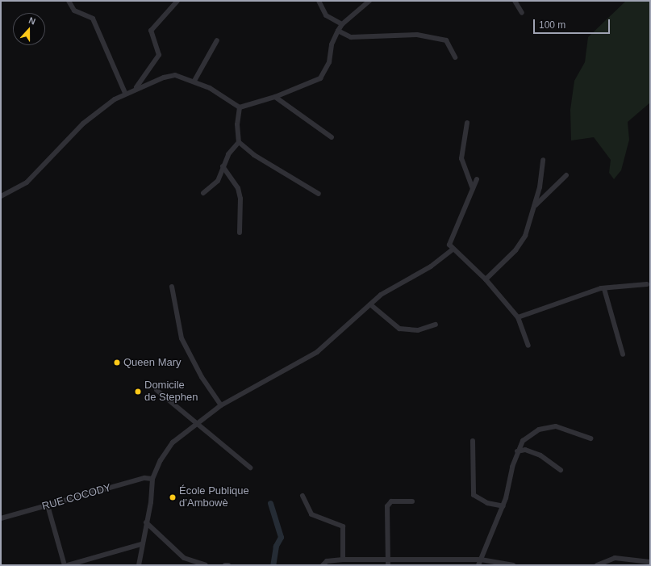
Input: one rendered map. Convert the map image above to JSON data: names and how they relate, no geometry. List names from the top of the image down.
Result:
{
  "streets": {
    "street": ["RUE COCODY"]
  },
  "places": ["Queen Mary", "Domicile de Stephen", "École Publique d’Ambowè"],
  "scale_bar": "100 m",
  "north": "top"
}
